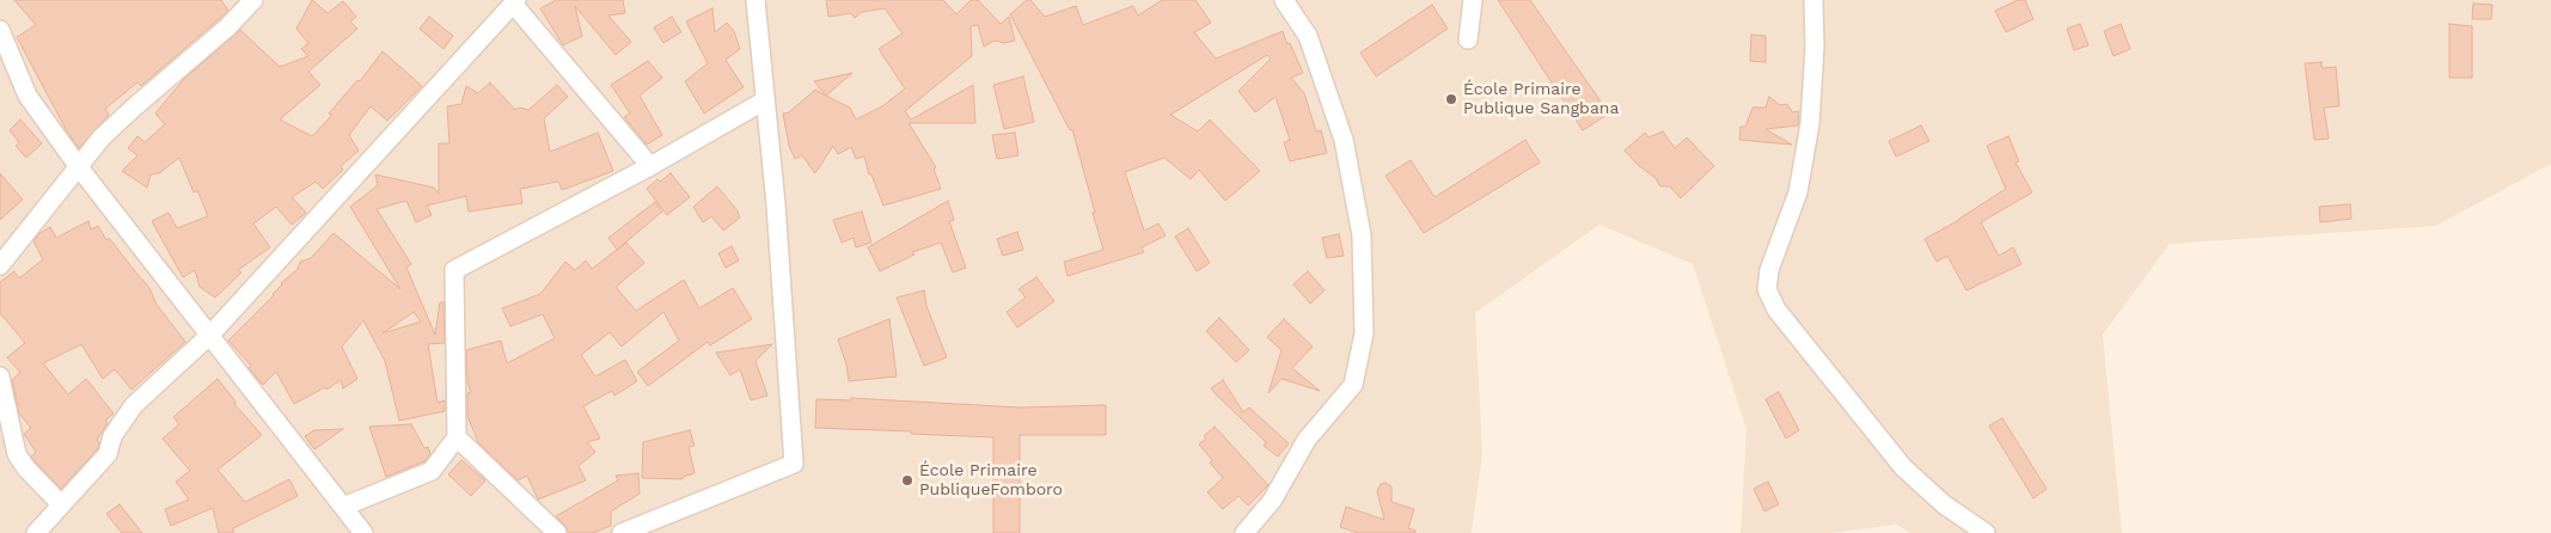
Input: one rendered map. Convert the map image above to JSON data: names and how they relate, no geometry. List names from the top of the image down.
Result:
{
  "places": ["École Primaire Publique Sangbana", "École Primaire PubliqueFomboro"]
}
